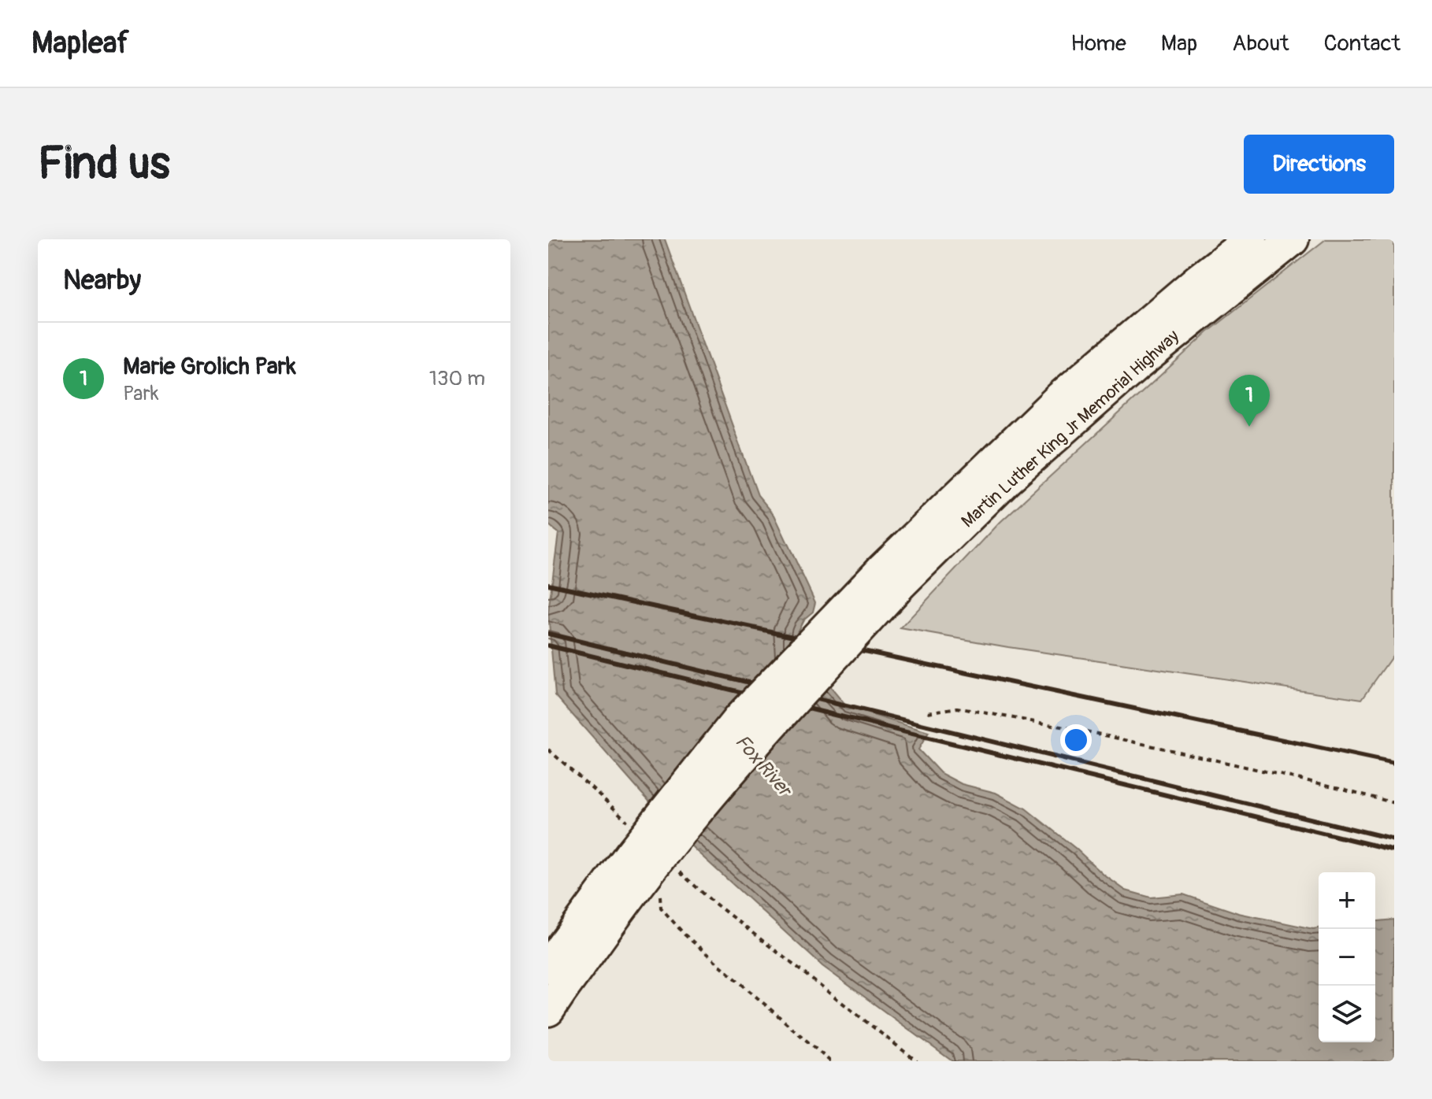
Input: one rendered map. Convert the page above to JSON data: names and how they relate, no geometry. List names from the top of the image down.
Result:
{
  "streets": {
    "highway": ["Martin Luther King Jr Memorial Highway"]
  },
  "water": ["Fox River"],
  "page": {
    "header": "Mapleaf",
    "nav": [
      "Home",
      "Map",
      "About",
      "Contact"
    ],
    "buttons": "Directions",
    "title": "Find us",
    "heading": "Nearby",
    "list": [
      {
        "mark": "1",
        "name": "Marie Grolich Park",
        "note": "Park",
        "value": "130 m"
      }
    ],
    "pins": "1",
    "map_buttons": ["+", "−"]
  }
}
